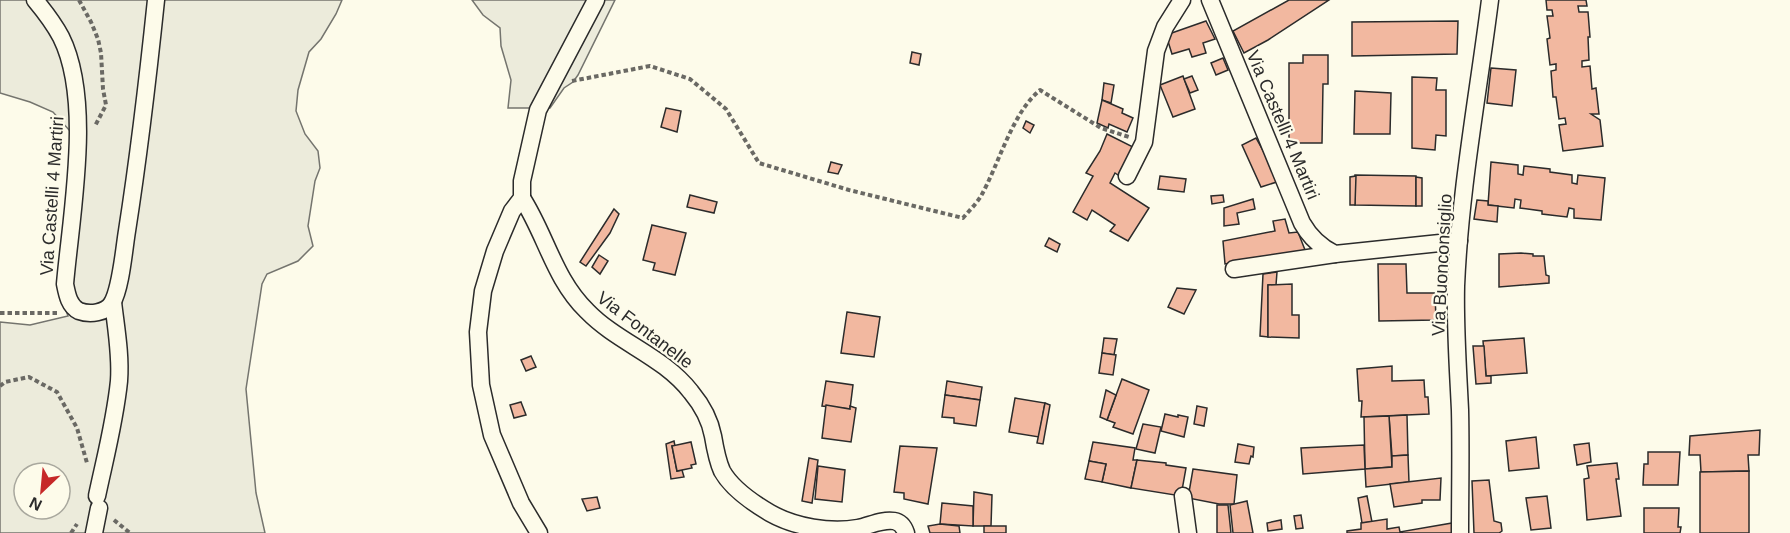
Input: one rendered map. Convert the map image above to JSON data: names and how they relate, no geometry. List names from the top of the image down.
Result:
{
  "streets": {
    "street": ["Via Castelli 4 Martiri", "Via Buonconsiglio", "Via Fontanelle"]
  },
  "north": "bottom left"
}
